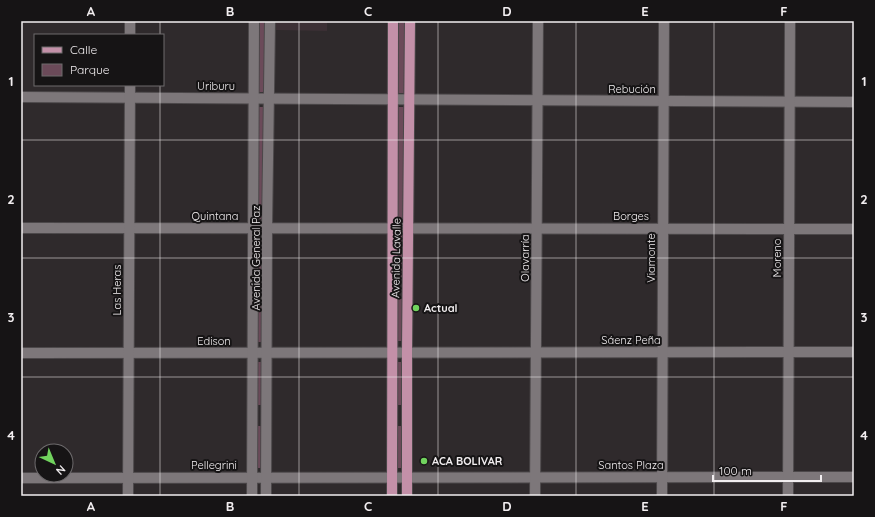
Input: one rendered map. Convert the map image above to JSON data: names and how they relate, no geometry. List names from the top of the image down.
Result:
{
  "streets": {
    "main road": ["Avenida Lavalle"],
    "street": [
      "Uriburu",
      "Rebución",
      "Quintana",
      "Borges",
      "Avenida General Paz",
      "Olavarría",
      "Viamonte",
      "Moreno",
      "Las Heras",
      "Sáenz Peña",
      "Edison",
      "Pellegrini",
      "Santos Plaza"
    ]
  },
  "crossings": [
    ["Uriburu", "Rebución"],
    ["Uriburu", "Avenida General Paz"],
    ["Uriburu", "Avenida Lavalle"],
    ["Uriburu", "Las Heras"],
    ["Rebución", "Avenida Lavalle"],
    ["Rebución", "Olavarría"],
    ["Rebución", "Viamonte"],
    ["Rebución", "Moreno"],
    ["Quintana", "Borges"],
    ["Quintana", "Avenida General Paz"],
    ["Quintana", "Avenida Lavalle"],
    ["Quintana", "Las Heras"],
    ["Borges", "Avenida Lavalle"],
    ["Borges", "Olavarría"],
    ["Borges", "Viamonte"],
    ["Borges", "Moreno"],
    ["Avenida General Paz", "Edison"],
    ["Avenida General Paz", "Pellegrini"],
    ["Avenida Lavalle", "Sáenz Peña"],
    ["Avenida Lavalle", "Edison"],
    ["Avenida Lavalle", "Pellegrini"],
    ["Avenida Lavalle", "Santos Plaza"],
    ["Olavarría", "Sáenz Peña"],
    ["Olavarría", "Santos Plaza"],
    ["Viamonte", "Sáenz Peña"],
    ["Viamonte", "Santos Plaza"],
    ["Moreno", "Sáenz Peña"],
    ["Moreno", "Santos Plaza"],
    ["Las Heras", "Edison"],
    ["Las Heras", "Pellegrini"],
    ["Sáenz Peña", "Edison"],
    ["Pellegrini", "Santos Plaza"]
  ],
  "places": ["Actual", "ACA BOLIVAR"],
  "legend": ["Calle", "Parque"],
  "scale_bar": "100 m",
  "north": "bottom right",
  "grid": {
    "columns": [
      "A",
      "B",
      "C",
      "D",
      "E",
      "F"
    ],
    "rows": [
      "1",
      "2",
      "3",
      "4"
    ]
  }
}
